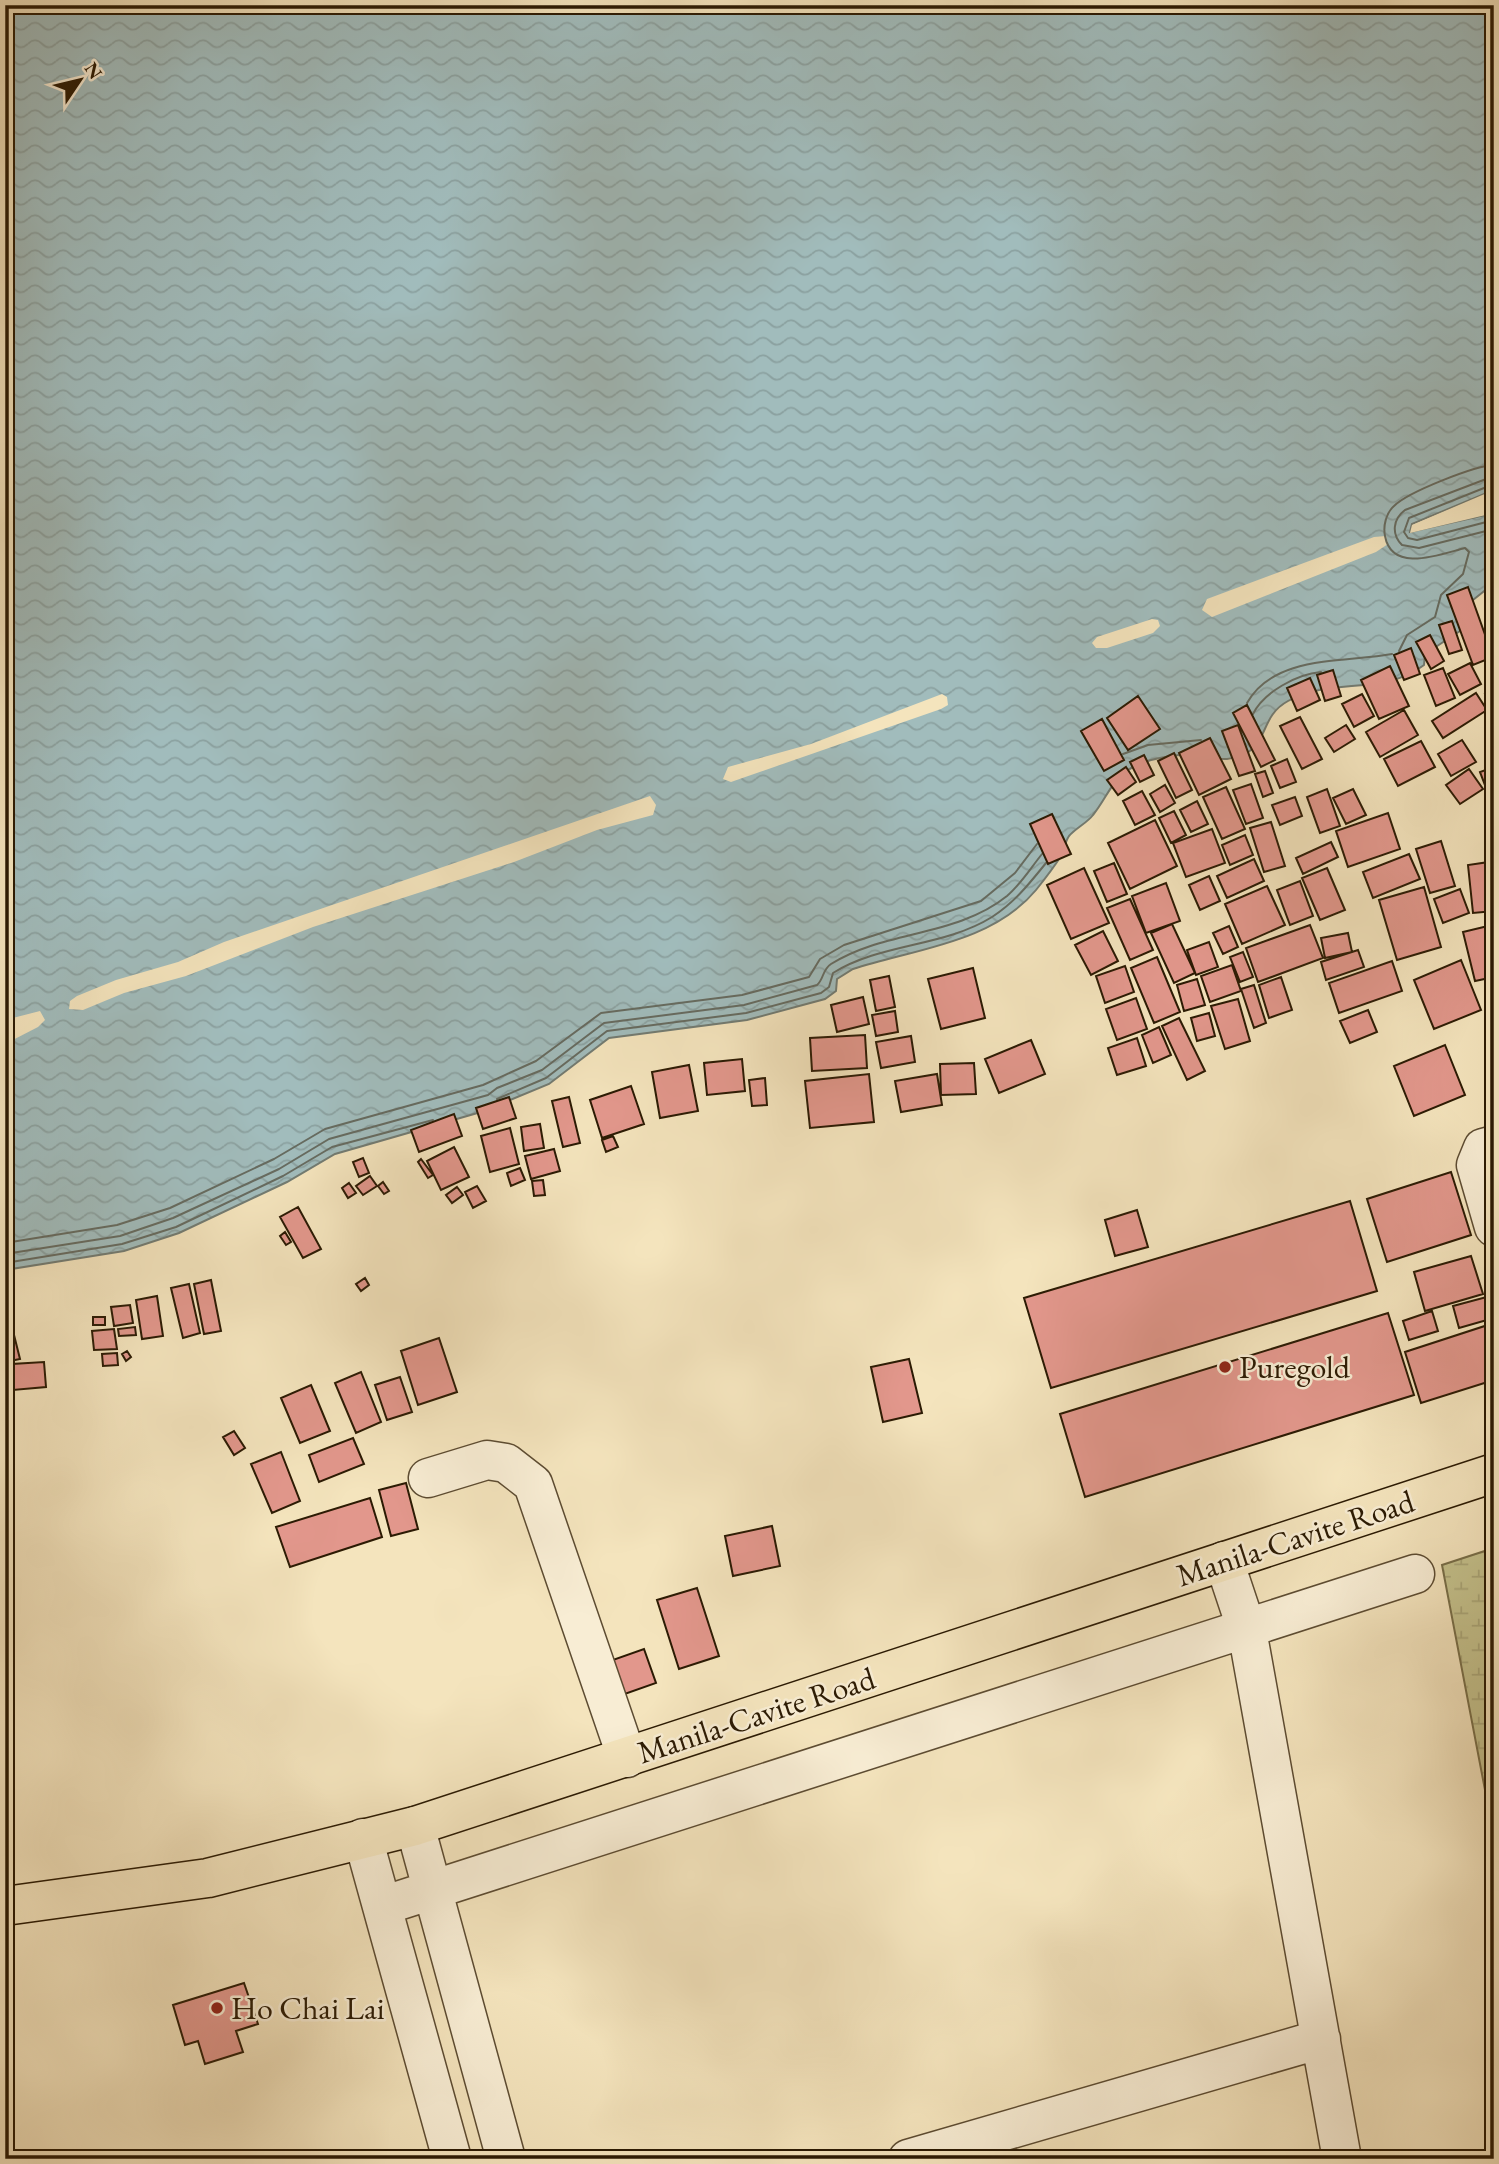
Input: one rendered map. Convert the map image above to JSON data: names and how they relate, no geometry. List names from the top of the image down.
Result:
{
  "streets": {
    "main road": ["Manila-Cavite Road"]
  },
  "places": ["Puregold", "Ho Chai Lai"],
  "north": "top right"
}
